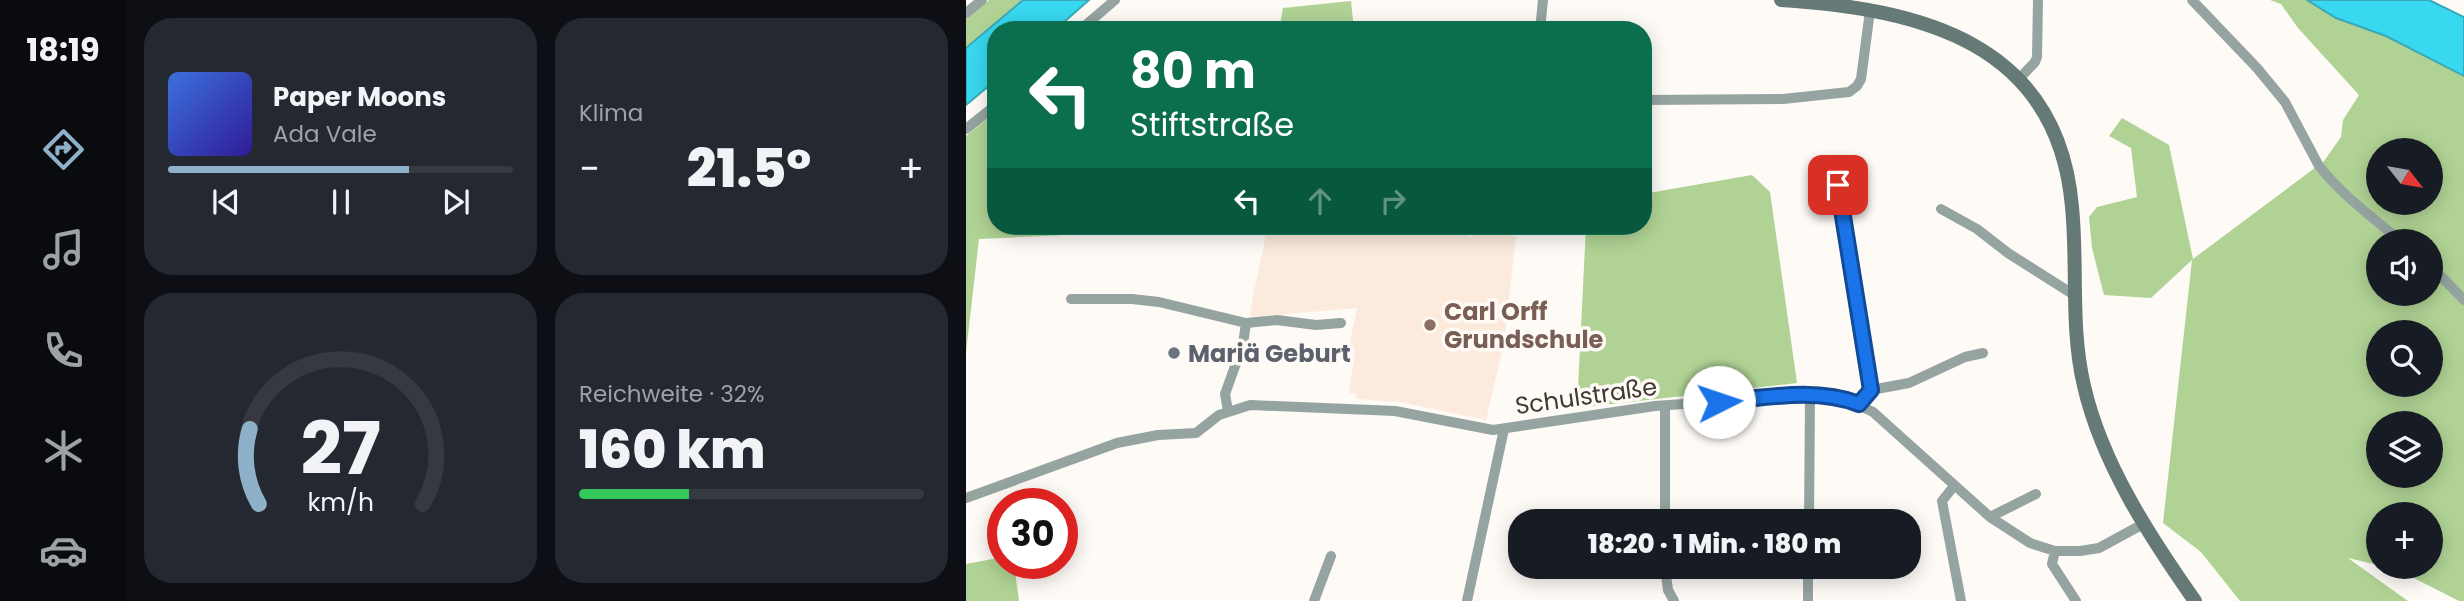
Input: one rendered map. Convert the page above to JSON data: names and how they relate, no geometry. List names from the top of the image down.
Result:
{
  "streets": {
    "street": ["Schulstraße"]
  },
  "places": ["Carl Orff Grundschule", "Mariä Geburt"],
  "north": "bottom right",
  "page": {
    "tabs": "18:19",
    "tile": [
      "Klima",
      ["Reichweite · 32%", "160 km"]
    ],
    "turn": ["80 m", "Stiftstraße"],
    "song": ["Paper Moons", "Ada Vale"],
    "map_buttons": "+",
    "heat": ["−", "21.5°", "+"],
    "limit": "30",
    "trip": "18:20 · 1 Min. · 180 m",
    "gauge": ["27", "km/h"]
  }
}
